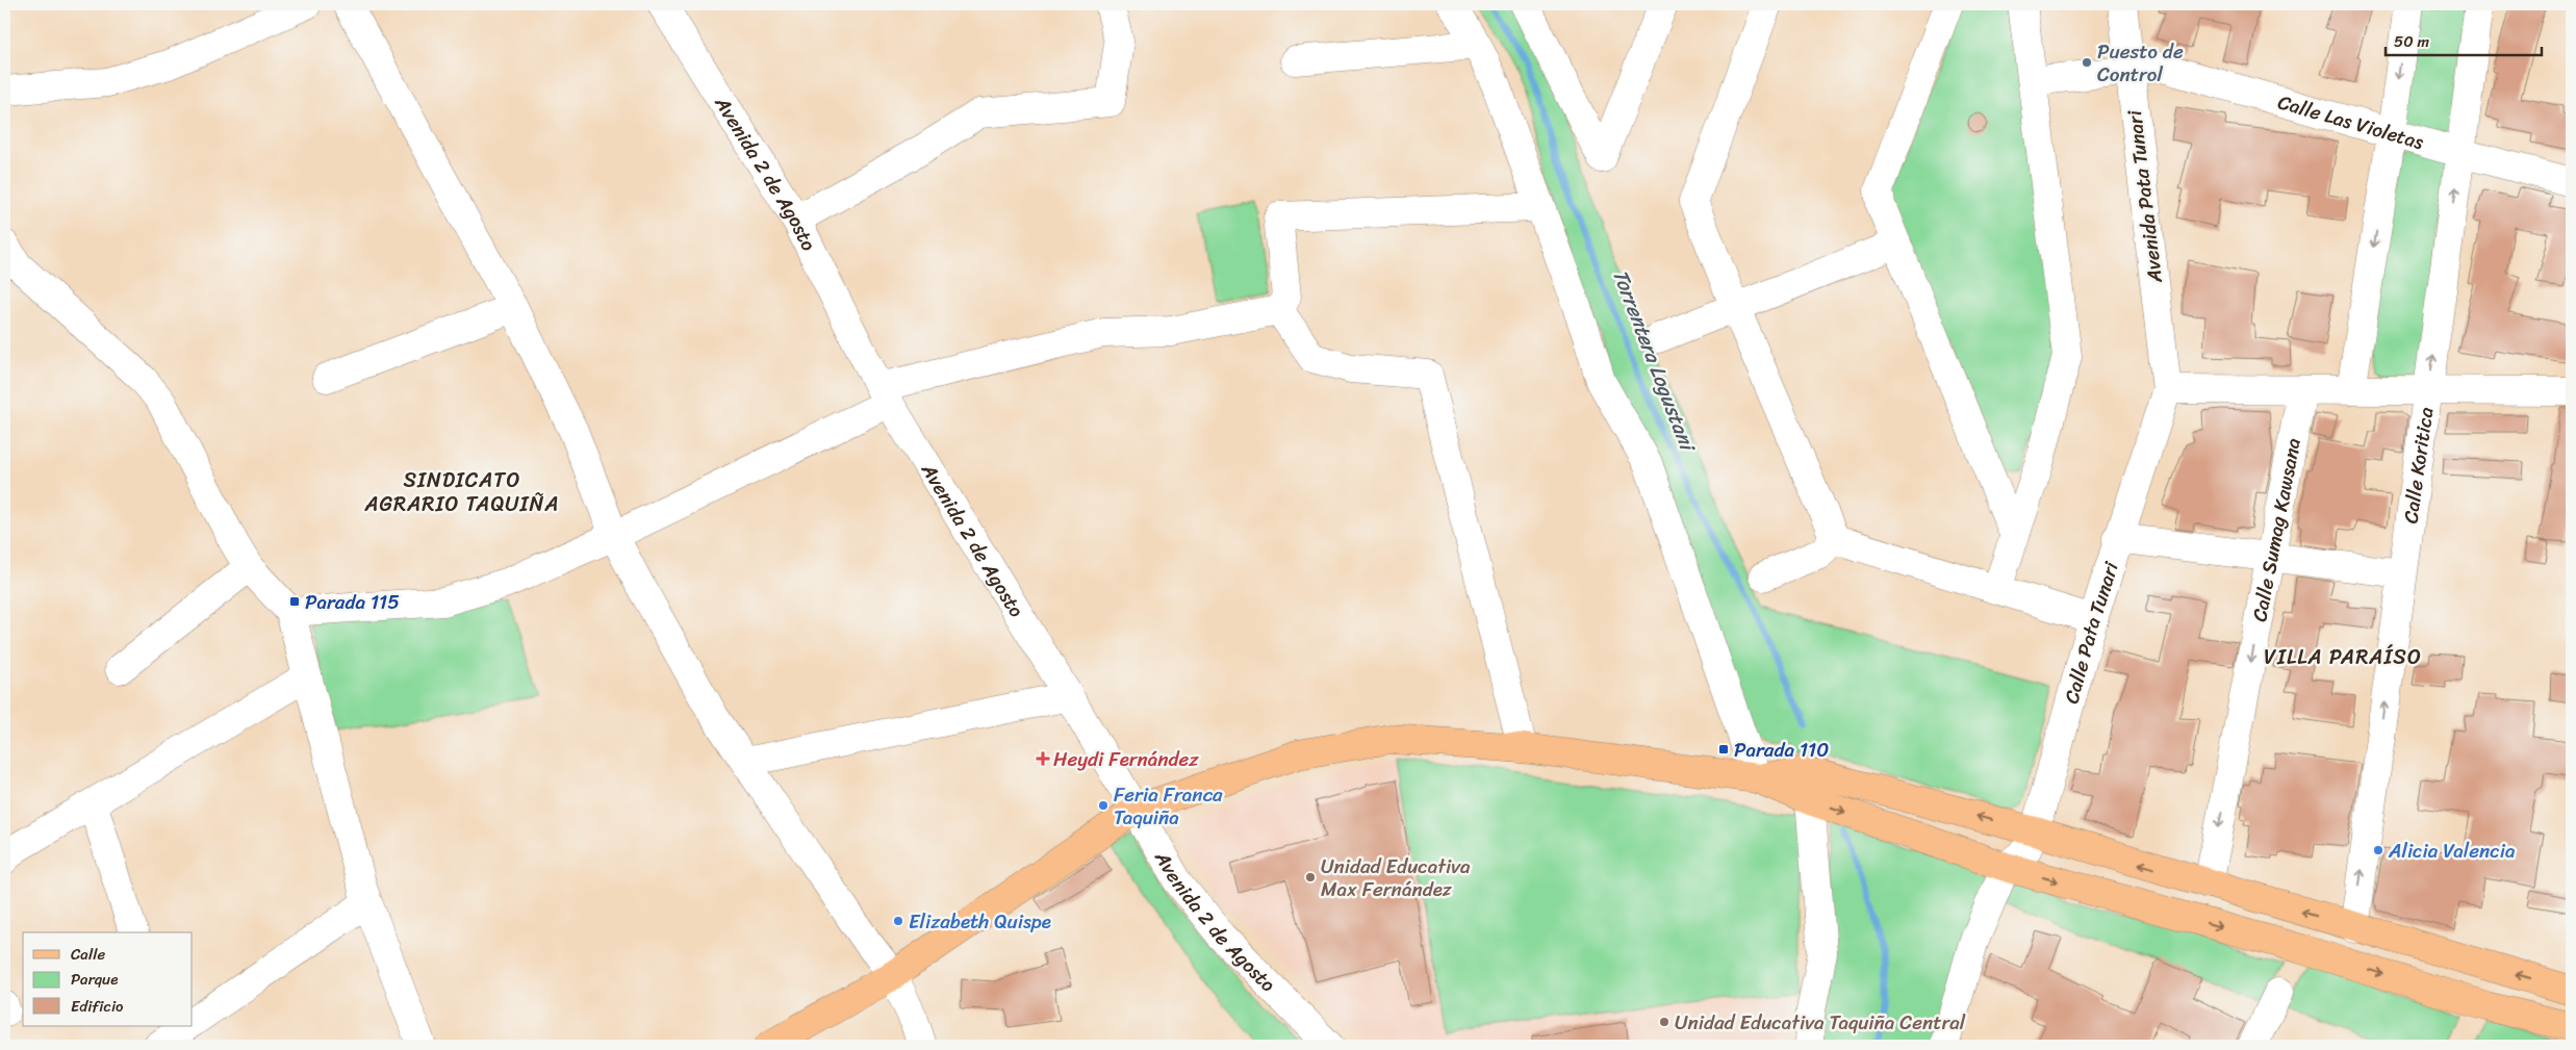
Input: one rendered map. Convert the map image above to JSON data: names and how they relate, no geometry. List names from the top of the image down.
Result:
{
  "streets": {
    "street": [
      "Calle Las Violetas",
      "Avenida 2 de Agosto",
      "Avenida Pata Tunari",
      "Calle Koritica",
      "Calle Sumag Kawsana",
      "Calle Pata Tunari"
    ]
  },
  "crossings": [
    ["Calle Las Violetas", "Avenida Pata Tunari"],
    ["Calle Las Violetas", "Calle Koritica"],
    ["Avenida Pata Tunari", "Calle Pata Tunari"]
  ],
  "one_way": ["Calle Sumag Kawsana"],
  "districts": ["SINDICATO AGRARIO TAQUIÑA", "VILLA PARAÍSO"],
  "water": ["Torrentera Logustani"],
  "places": {
    "other": [
      "Puesto de Control",
      "Feria Franca Taquiña",
      "Alicia Valencia",
      "Unidad Educativa Max Fernández",
      "Elizabeth Quispe",
      "Unidad Educativa Taquiña Central"
    ],
    "transit": ["Parada 115", "Parada 110"],
    "health": ["Heydi Fernández"]
  },
  "legend": ["Calle", "Parque", "Edificio"],
  "scale_bar": "50 m"
}
